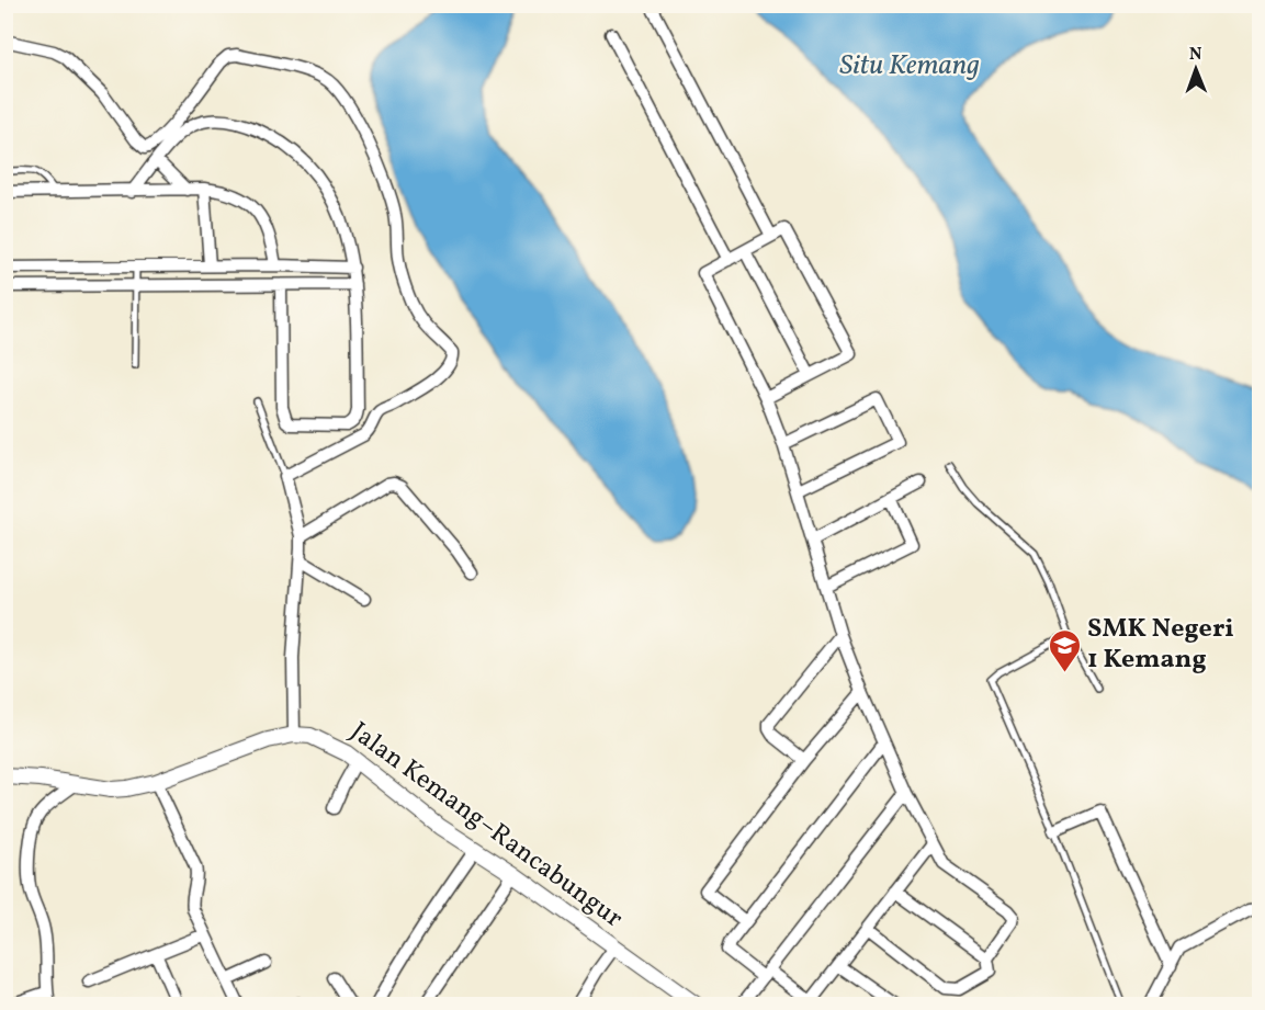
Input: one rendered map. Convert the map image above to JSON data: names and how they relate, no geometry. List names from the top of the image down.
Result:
{
  "streets": {
    "street": ["Jalan Kemang–Rancabungur"]
  },
  "water": ["Situ Kemang"],
  "places": {
    "school or university": ["SMK Negeri 1 Kemang"]
  },
  "north": "top"
}
